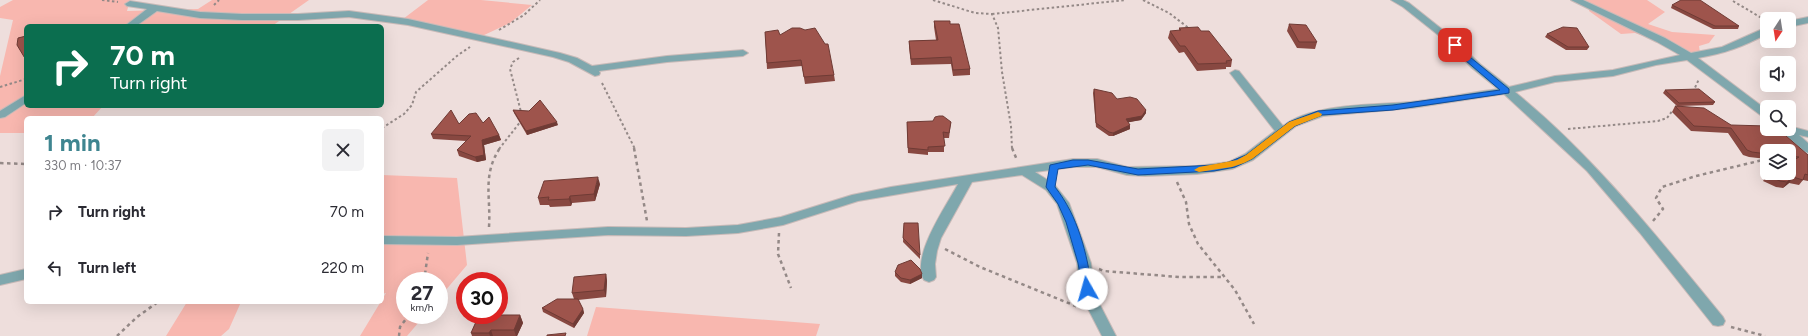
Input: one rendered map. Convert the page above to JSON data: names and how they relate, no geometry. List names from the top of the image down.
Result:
{
  "north": "bottom",
  "page": {
    "turn": ["70 m", "Turn right"],
    "heading": ["1 min", "330 m · 10:37"],
    "list": [
      {
        "name": "Turn right",
        "value": "70 m"
      },
      {
        "name": "Turn left",
        "value": "220 m"
      }
    ],
    "speed": "27 km/h",
    "limit": "30"
  }
}
